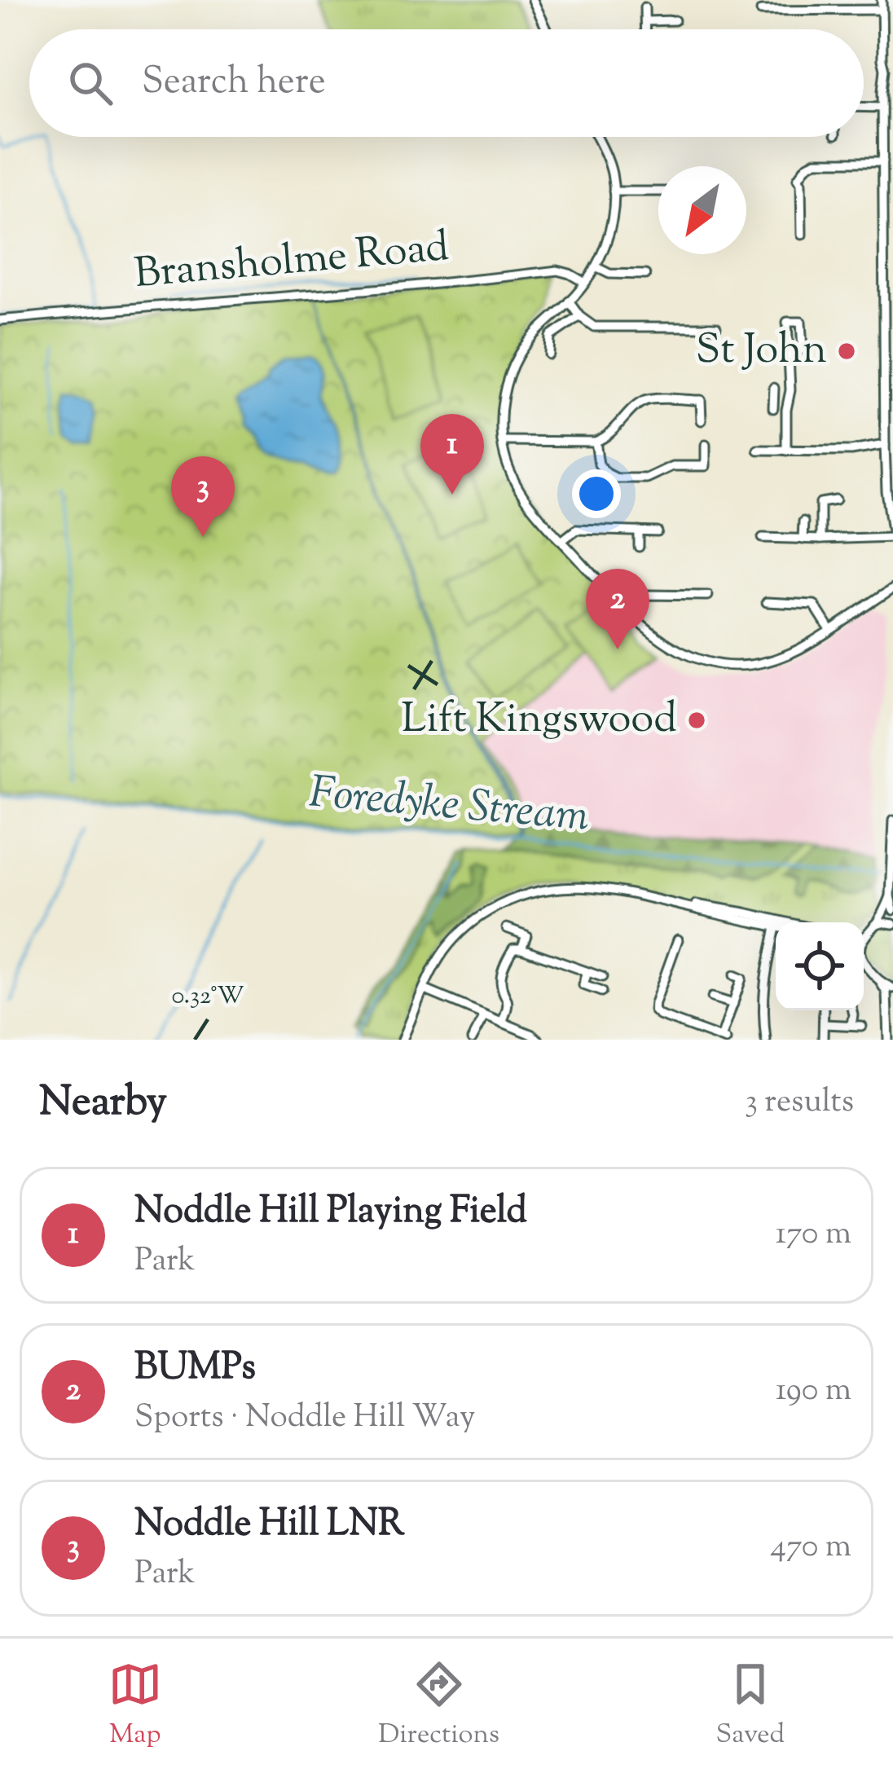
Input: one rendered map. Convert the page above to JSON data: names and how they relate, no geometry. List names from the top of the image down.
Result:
{
  "streets": {
    "street": ["Bransholme Road"]
  },
  "water": ["Foredyke Stream"],
  "places": ["St John", "Lift Kingswood"],
  "north": "bottom left",
  "page": {
    "search": "Search here",
    "pins": ["1", "3", "2"],
    "heading": ["Nearby", "3 results"],
    "list": [
      {
        "mark": "1",
        "name": "Noddle Hill Playing Field",
        "note": "Park",
        "value": "170 m"
      },
      {
        "mark": "2",
        "name": "BUMPs",
        "note": "Sports · Noddle Hill Way",
        "value": "190 m"
      },
      {
        "mark": "3",
        "name": "Noddle Hill LNR",
        "note": "Park",
        "value": "470 m"
      }
    ],
    "nav": ["Map", "Directions", "Saved"]
  },
  "coordinates": ["0.32°W"]
}
